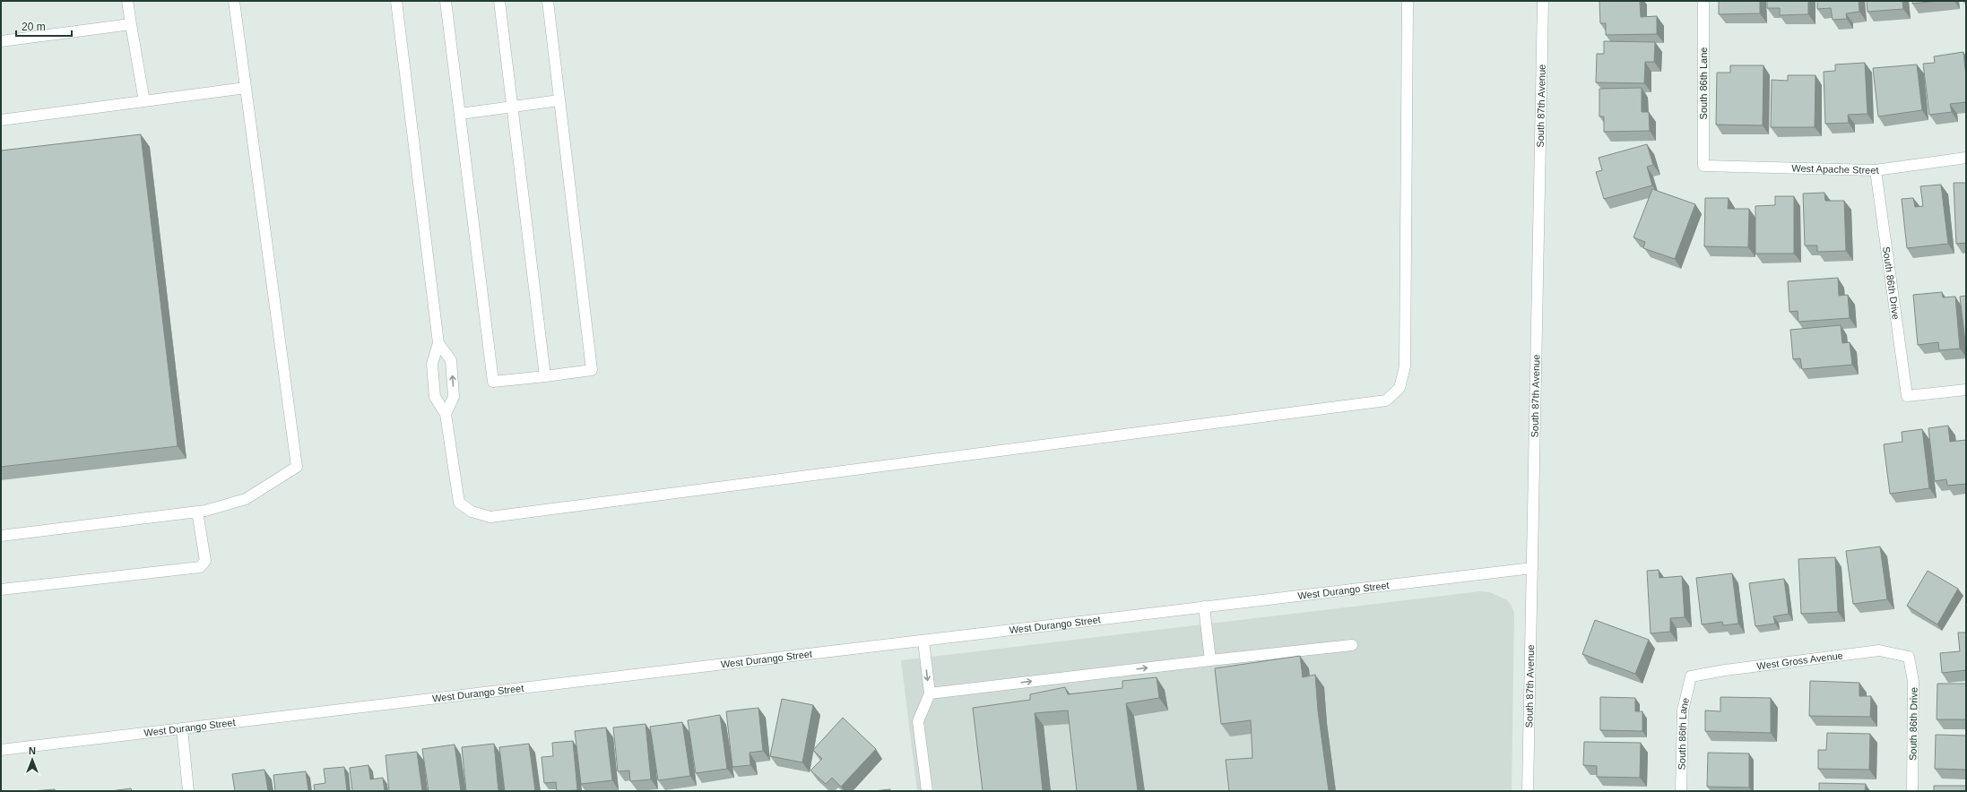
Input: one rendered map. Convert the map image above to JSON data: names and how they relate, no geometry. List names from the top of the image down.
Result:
{
  "streets": {
    "street": [
      "South 86th Lane",
      "South 87th Avenue",
      "West Apache Street",
      "South 86th Drive",
      "West Durango Street",
      "West Gross Avenue"
    ]
  },
  "crossings": [
    ["South 86th Lane", "West Apache Street"],
    ["South 86th Lane", "West Gross Avenue"],
    ["South 87th Avenue", "West Durango Street"],
    ["West Apache Street", "South 86th Drive"],
    ["South 86th Drive", "West Gross Avenue"]
  ],
  "scale_bar": "20 m",
  "north": "top"
}
